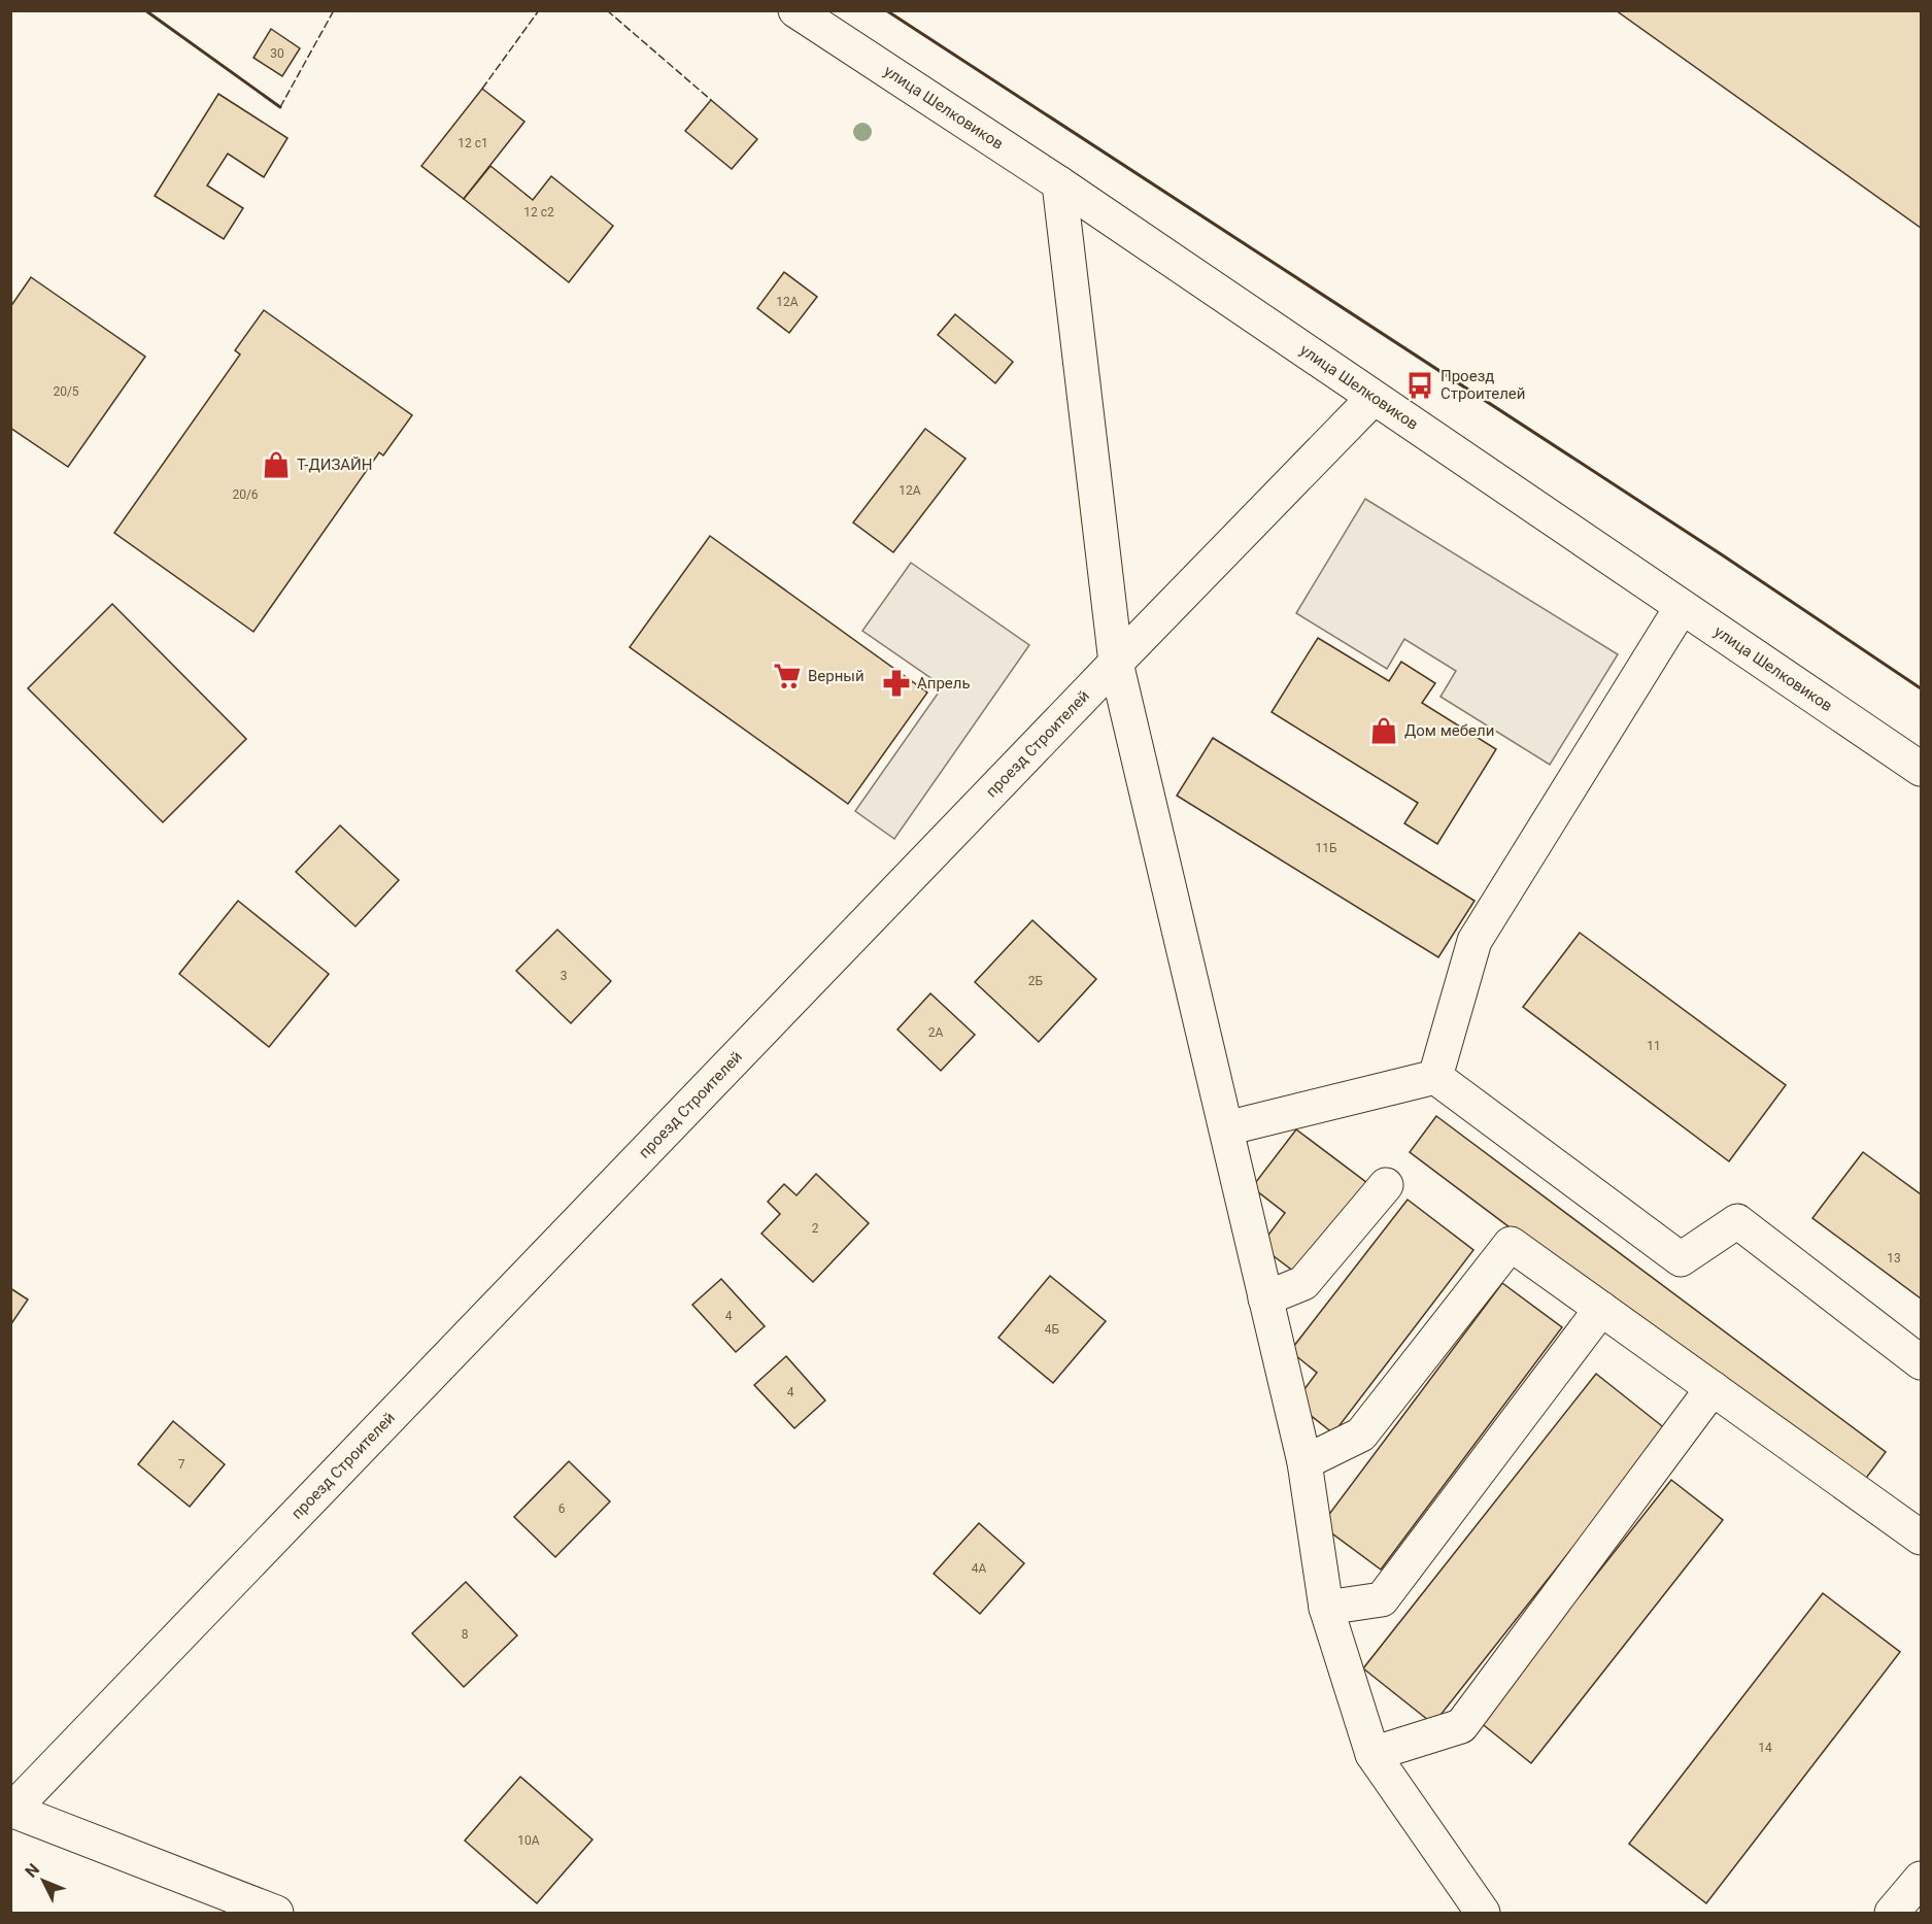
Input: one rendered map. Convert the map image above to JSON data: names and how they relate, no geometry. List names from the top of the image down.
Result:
{
  "streets": {
    "street": ["улица Шелковиков", "проезд Строителей"]
  },
  "crossings": [
    ["улица Шелковиков", "проезд Строителей"]
  ],
  "places": {
    "bus stop": ["Проезд Строителей"],
    "shop": ["Т-ДИЗАЙН", "Дом мебели"],
    "supermarket": ["Верный"],
    "pharmacy": ["Апрель"]
  },
  "house_numbers": [
    "30",
    "12 с1",
    "12 с2",
    "12А",
    "20/5",
    "12А",
    "20/6",
    "11Б",
    "3",
    "2Б",
    "2А",
    "11",
    "2",
    "13",
    "4",
    "4Б",
    "4",
    "7",
    "6",
    "4А",
    "8",
    "14",
    "10А"
  ],
  "north": "top left"
}
